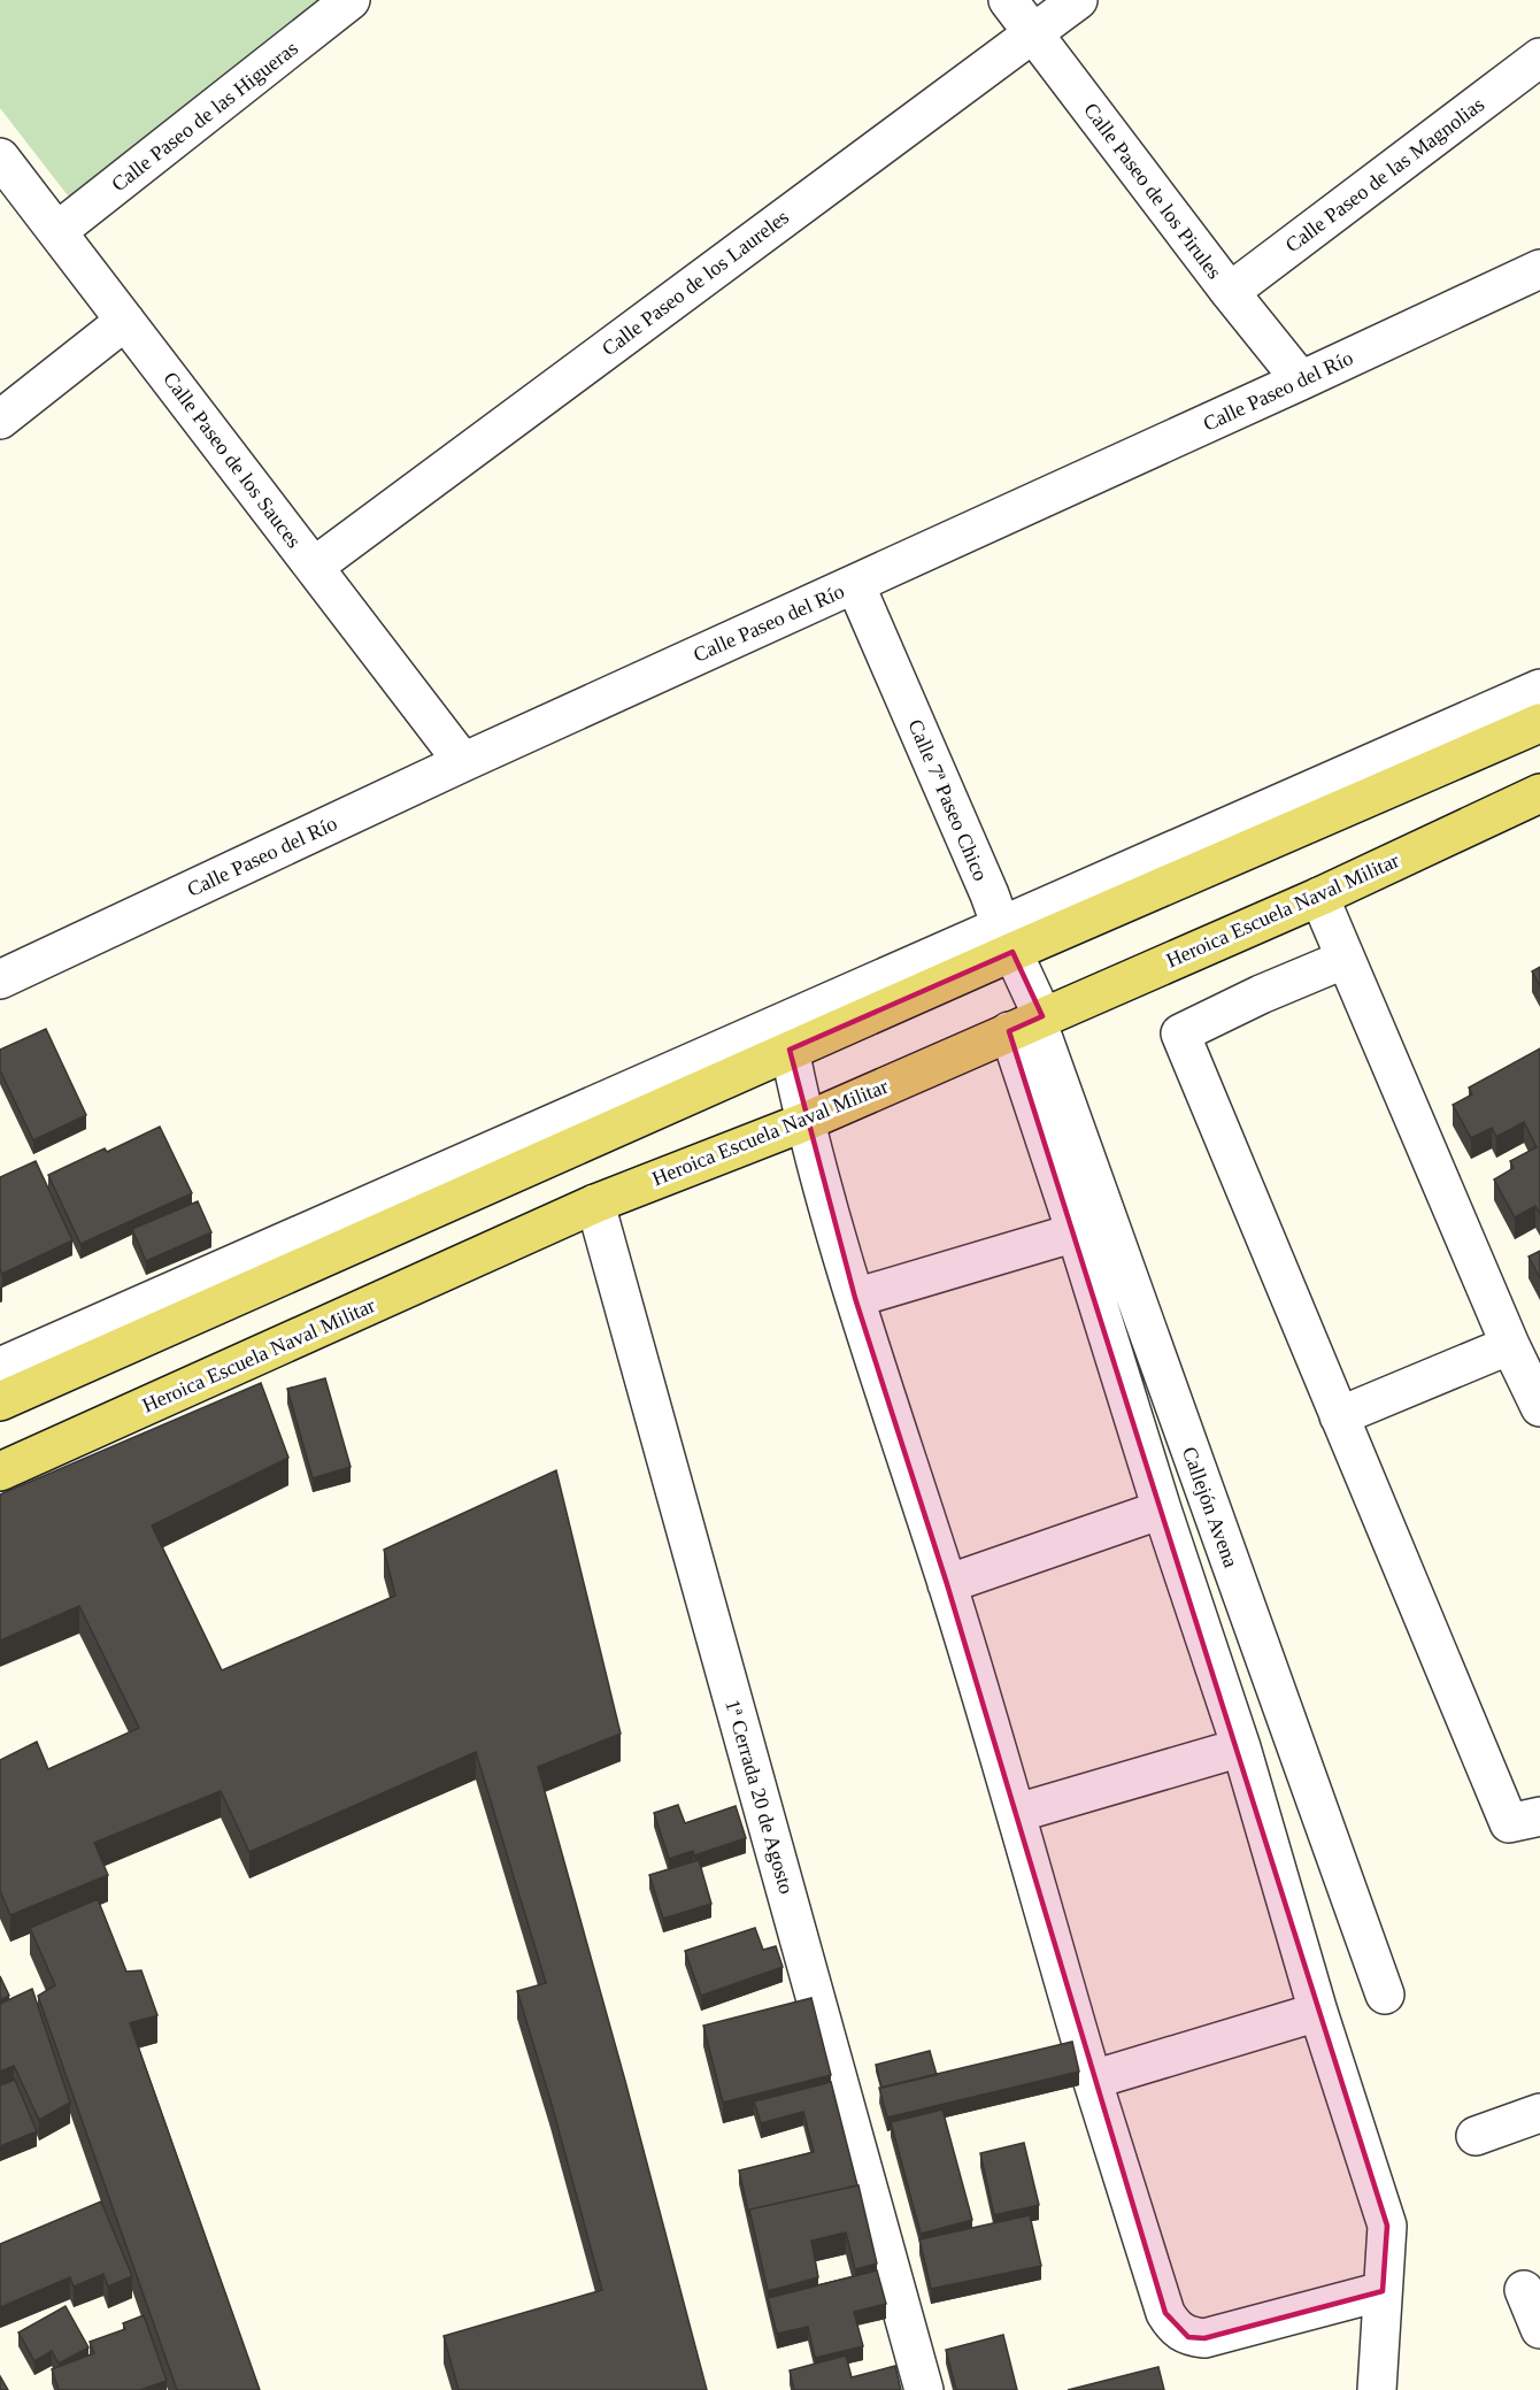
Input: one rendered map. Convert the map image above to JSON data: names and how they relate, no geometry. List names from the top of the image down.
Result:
{
  "streets": {
    "main road": ["Heroica Escuela Naval Militar"],
    "street": [
      "Calle Paseo de las Higueras",
      "Calle Paseo de las Magnolias",
      "Calle Paseo de los Pirules",
      "Calle Paseo de los Laureles",
      "Calle Paseo del Río",
      "Calle Paseo de los Sauces",
      "Calle 7ª Paseo Chico",
      "Callejón Avena",
      "1ª Cerrada 20 de Agosto"
    ]
  },
  "crossings": [
    ["Calle Paseo de las Higueras", "Calle Paseo de los Sauces"],
    ["Calle Paseo de las Magnolias", "Calle Paseo de los Pirules"],
    ["Calle Paseo de los Pirules", "Calle Paseo de los Laureles"],
    ["Calle Paseo de los Pirules", "Calle Paseo del Río"],
    ["Calle Paseo de los Laureles", "Calle Paseo de los Sauces"],
    ["Calle Paseo del Río", "Calle Paseo de los Sauces"],
    ["Calle Paseo del Río", "Calle 7ª Paseo Chico"],
    ["Calle 7ª Paseo Chico", "Heroica Escuela Naval Militar"],
    ["Calle 7ª Paseo Chico", "Callejón Avena"],
    ["Heroica Escuela Naval Militar", "Callejón Avena"],
    ["Heroica Escuela Naval Militar", "1ª Cerrada 20 de Agosto"]
  ]
}
